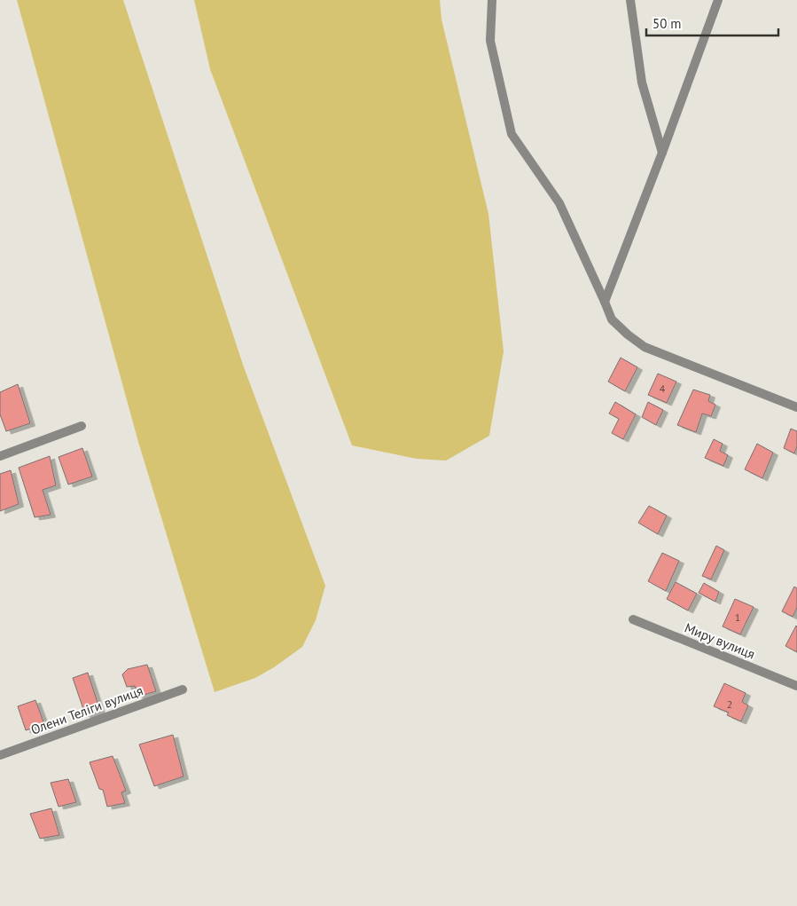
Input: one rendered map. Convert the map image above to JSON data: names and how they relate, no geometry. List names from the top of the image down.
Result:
{
  "streets": {
    "street": ["Миру вулиця", "Олени Теліги вулиця"]
  },
  "house_numbers": ["4", "1", "2"],
  "scale_bar": "50 m"
}
